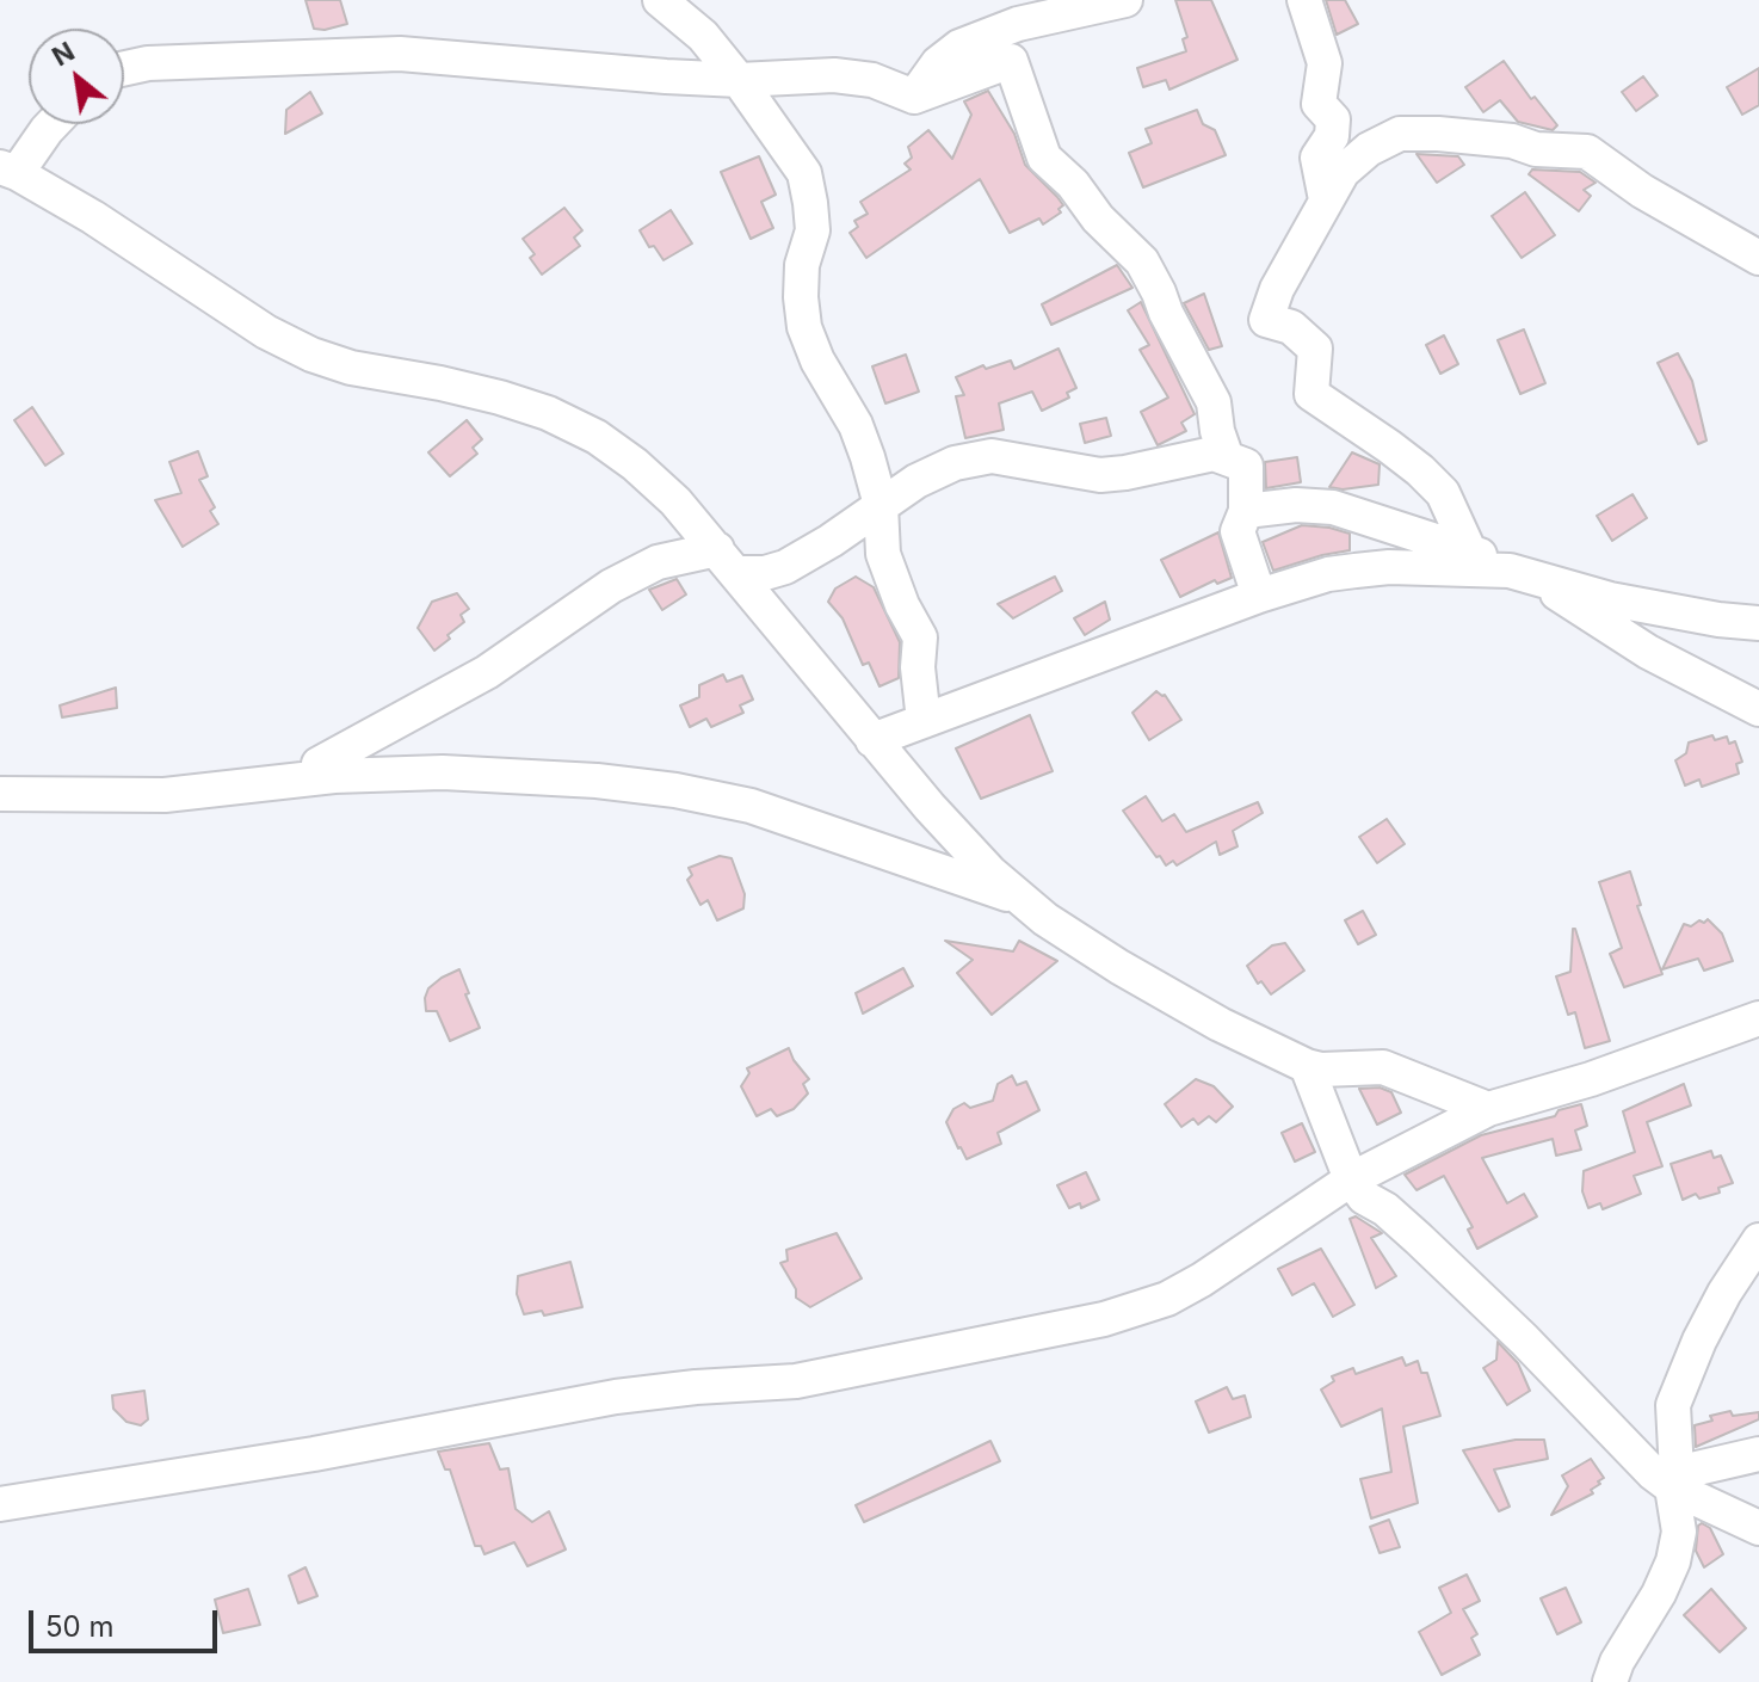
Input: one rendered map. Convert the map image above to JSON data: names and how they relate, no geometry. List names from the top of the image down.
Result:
{
  "scale_bar": "50 m",
  "north": "top left"
}
